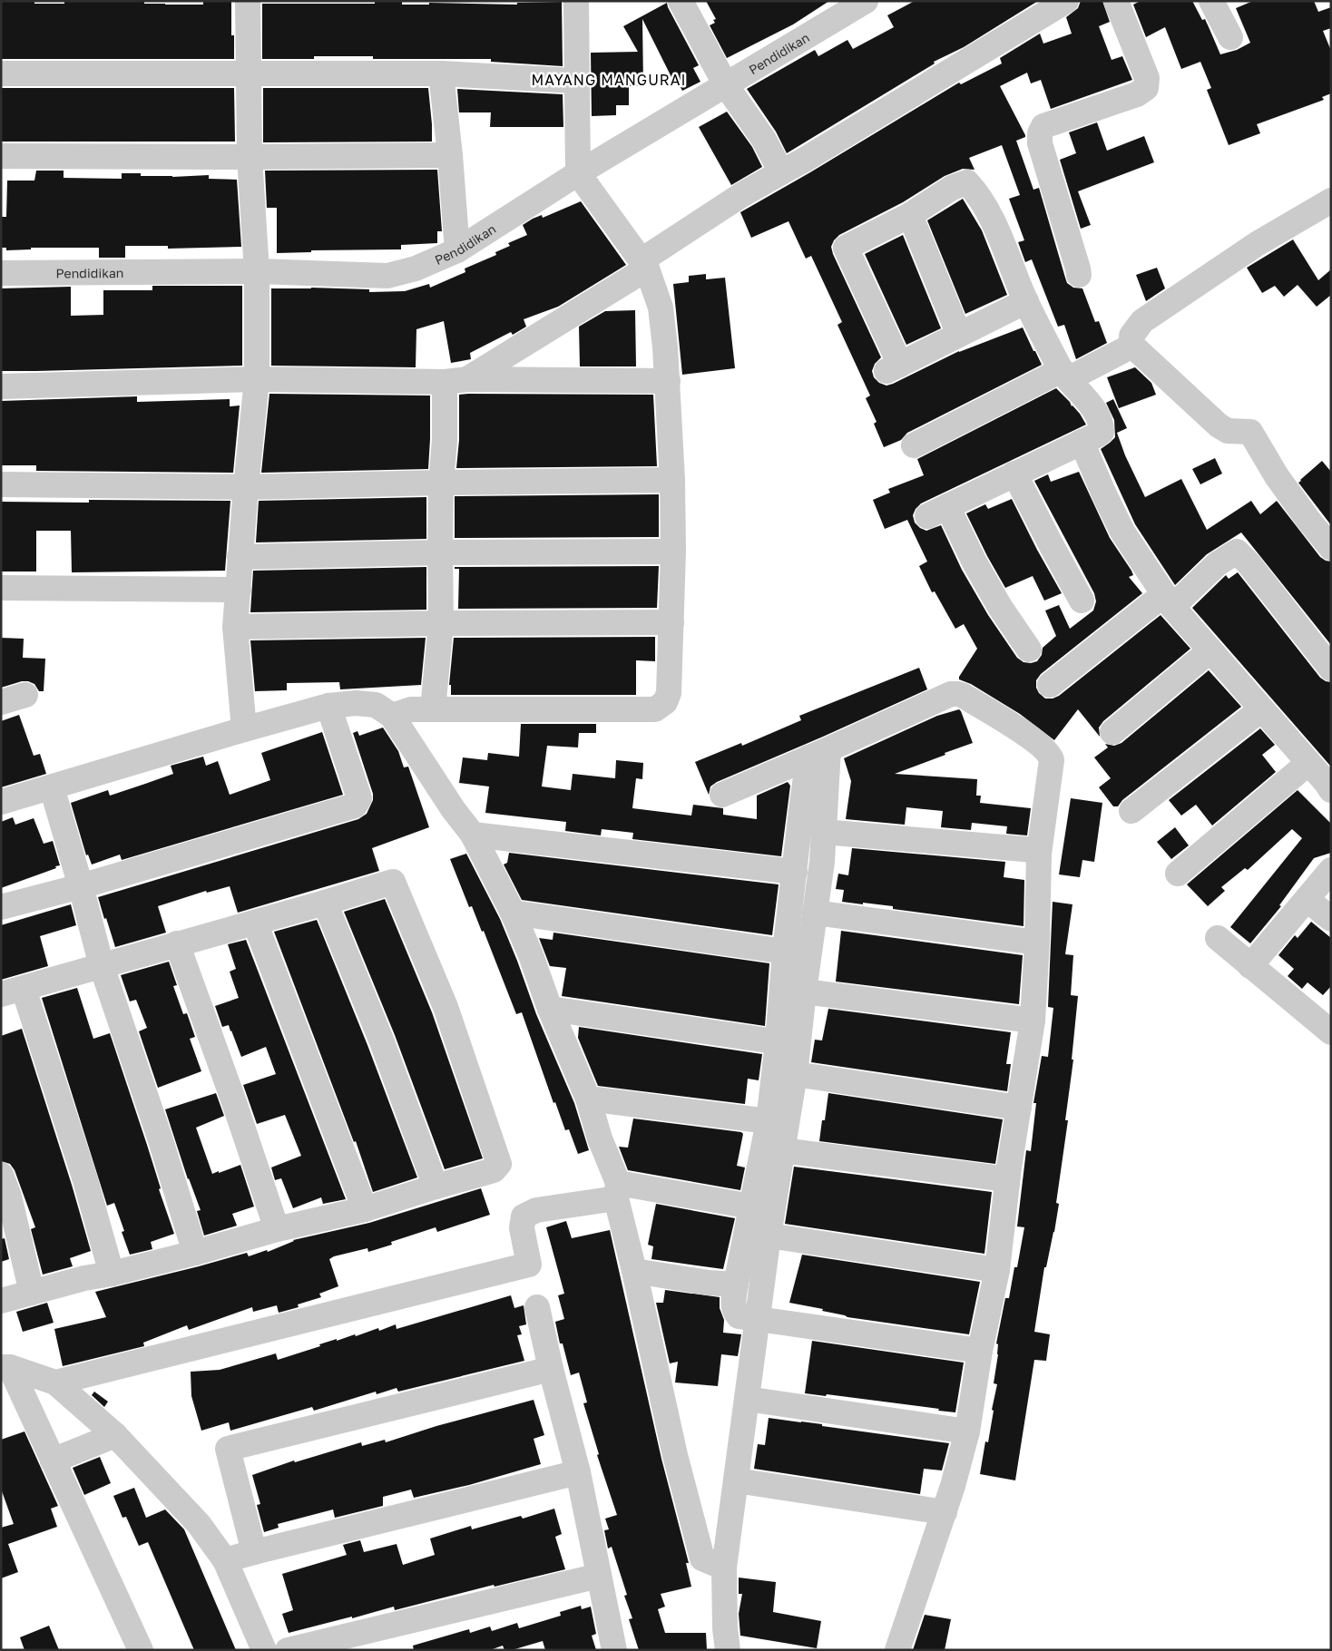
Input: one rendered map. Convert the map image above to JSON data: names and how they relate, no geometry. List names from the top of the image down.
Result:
{
  "streets": {
    "street": ["Pendidikan"]
  },
  "districts": ["MAYANG MANGURAI"]
}
